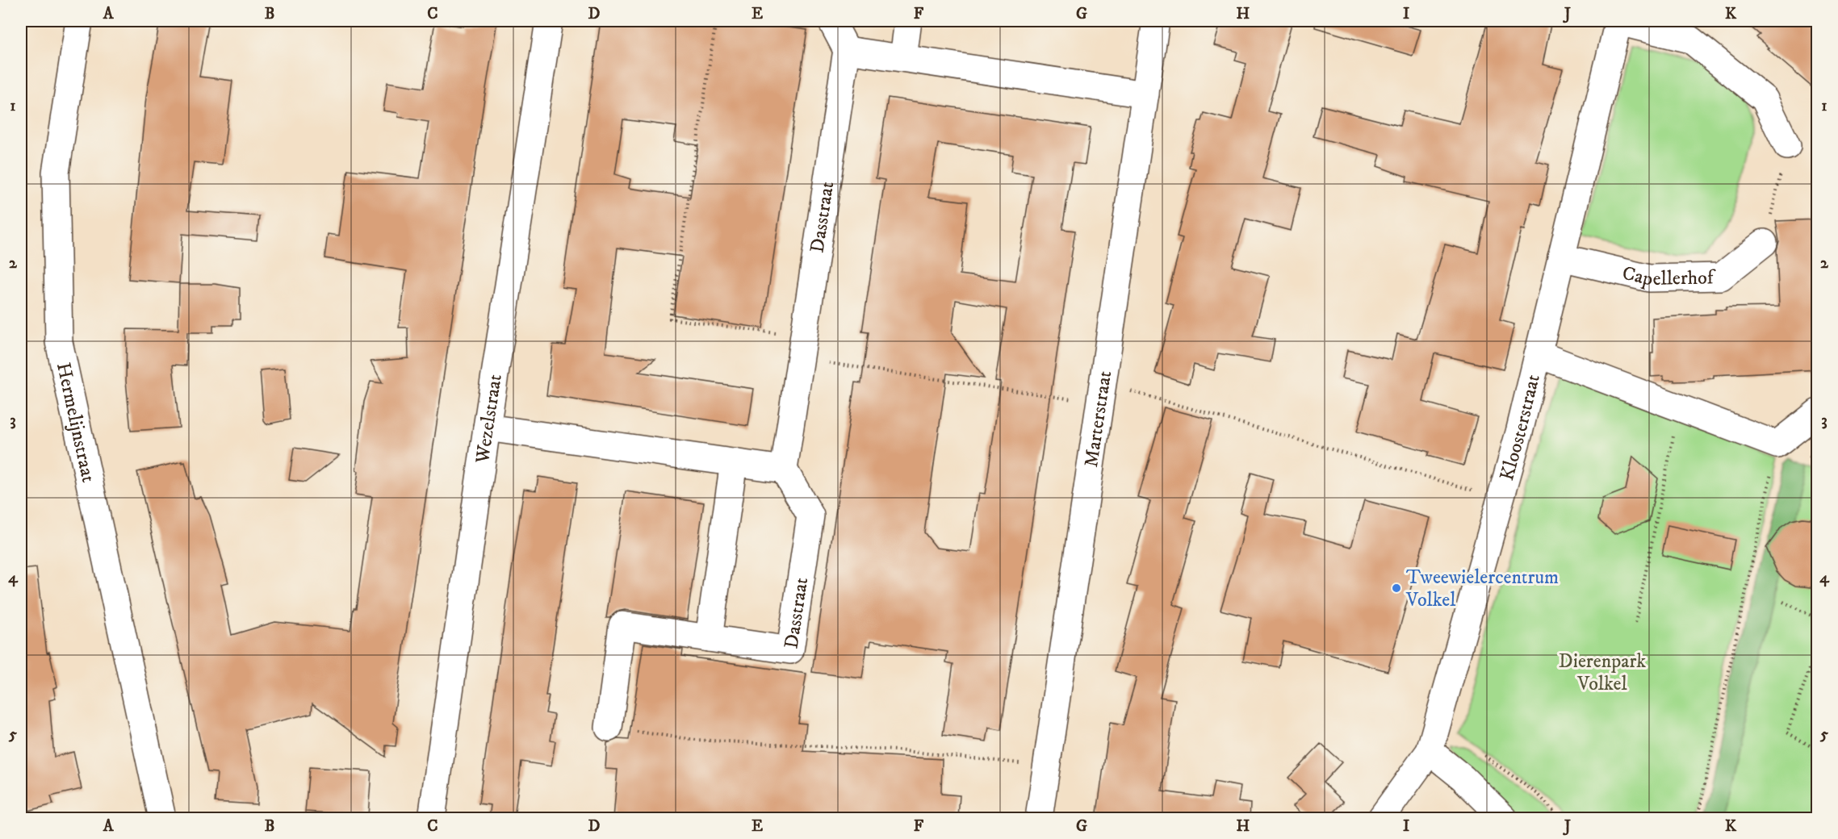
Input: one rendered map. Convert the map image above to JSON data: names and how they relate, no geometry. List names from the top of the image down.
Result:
{
  "streets": {
    "street": [
      "Dasstraat",
      "Capellerhof",
      "Wezelstraat",
      "Marterstraat",
      "Hermelijnstraat",
      "Kloosterstraat"
    ]
  },
  "crossings": [
    ["Capellerhof", "Kloosterstraat"]
  ],
  "parks": ["Dierenpark Volkel"],
  "places": ["Tweewielercentrum Volkel"],
  "grid": {
    "columns": [
      "A",
      "B",
      "C",
      "D",
      "E",
      "F",
      "G",
      "H",
      "I",
      "J",
      "K"
    ],
    "rows": [
      "1",
      "2",
      "3",
      "4",
      "5"
    ]
  }
}
